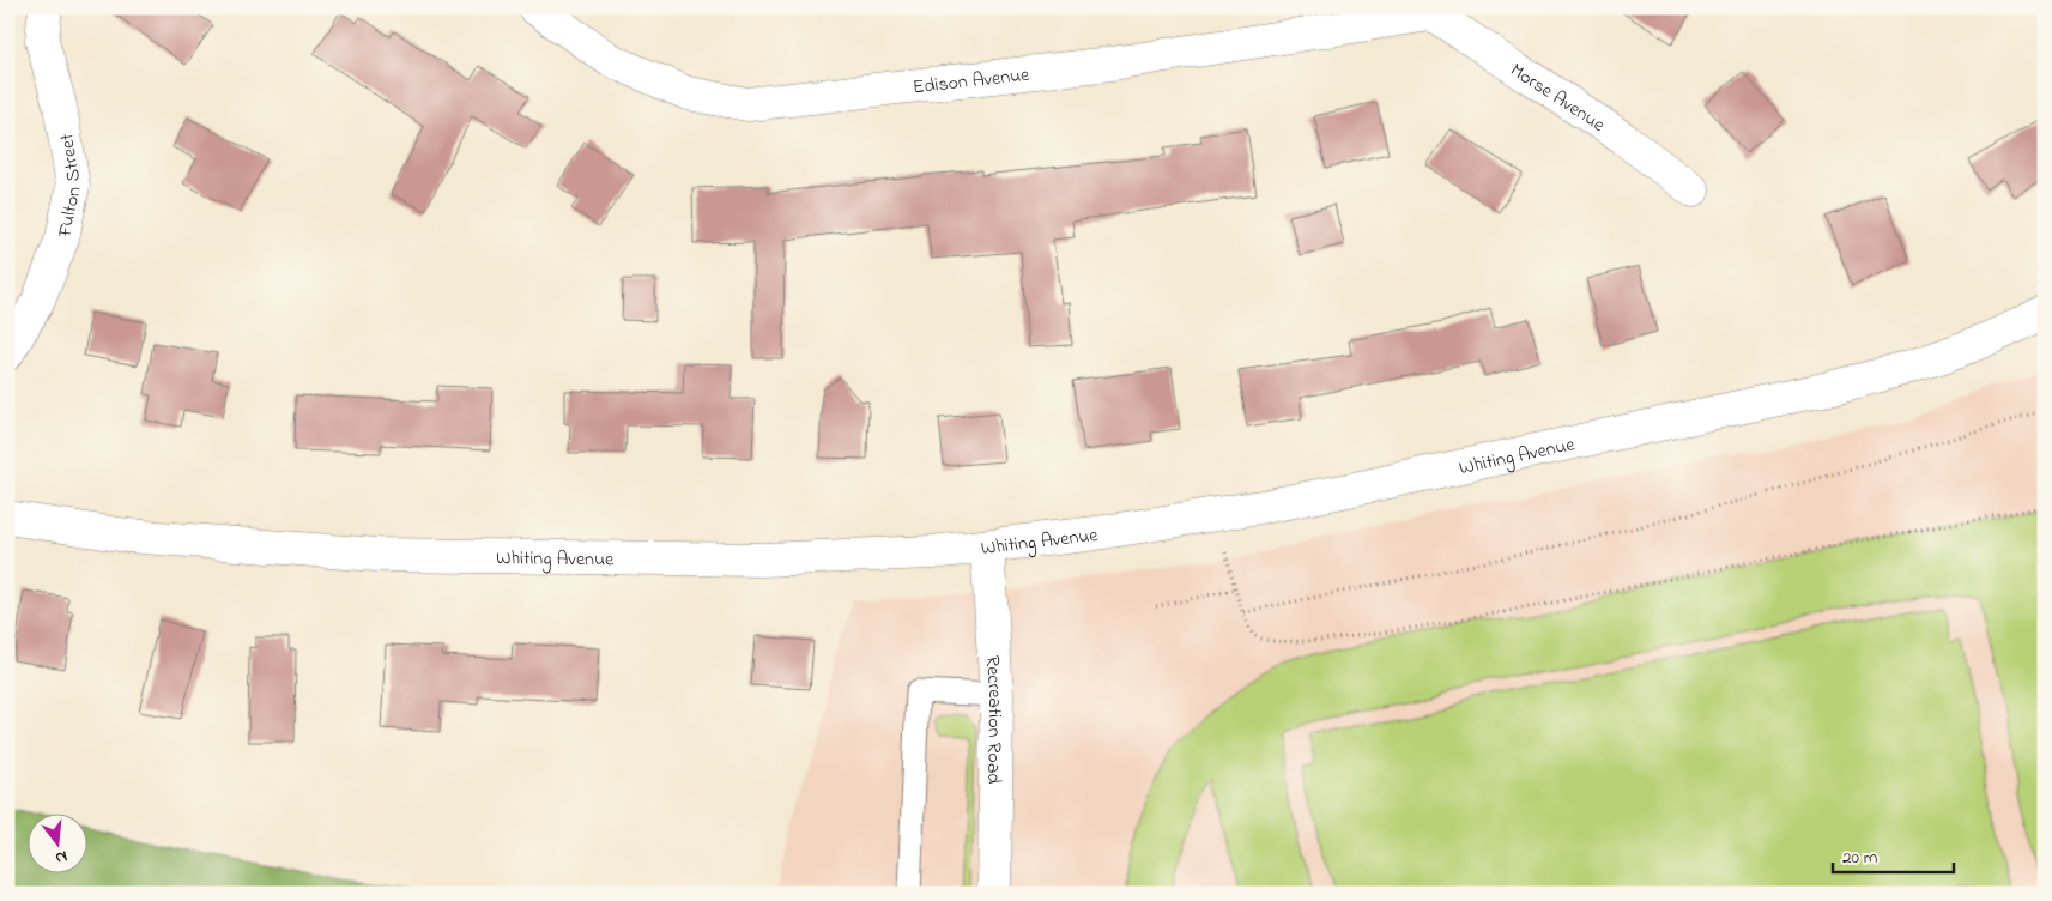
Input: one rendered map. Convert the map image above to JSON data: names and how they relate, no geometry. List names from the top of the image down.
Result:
{
  "streets": {
    "street": [
      "Edison Avenue",
      "Morse Avenue",
      "Fulton Street",
      "Whiting Avenue",
      "Recreation Road"
    ]
  },
  "crossings": [
    ["Edison Avenue", "Morse Avenue"],
    ["Whiting Avenue", "Recreation Road"]
  ],
  "scale_bar": "20 m",
  "north": "bottom"
}
